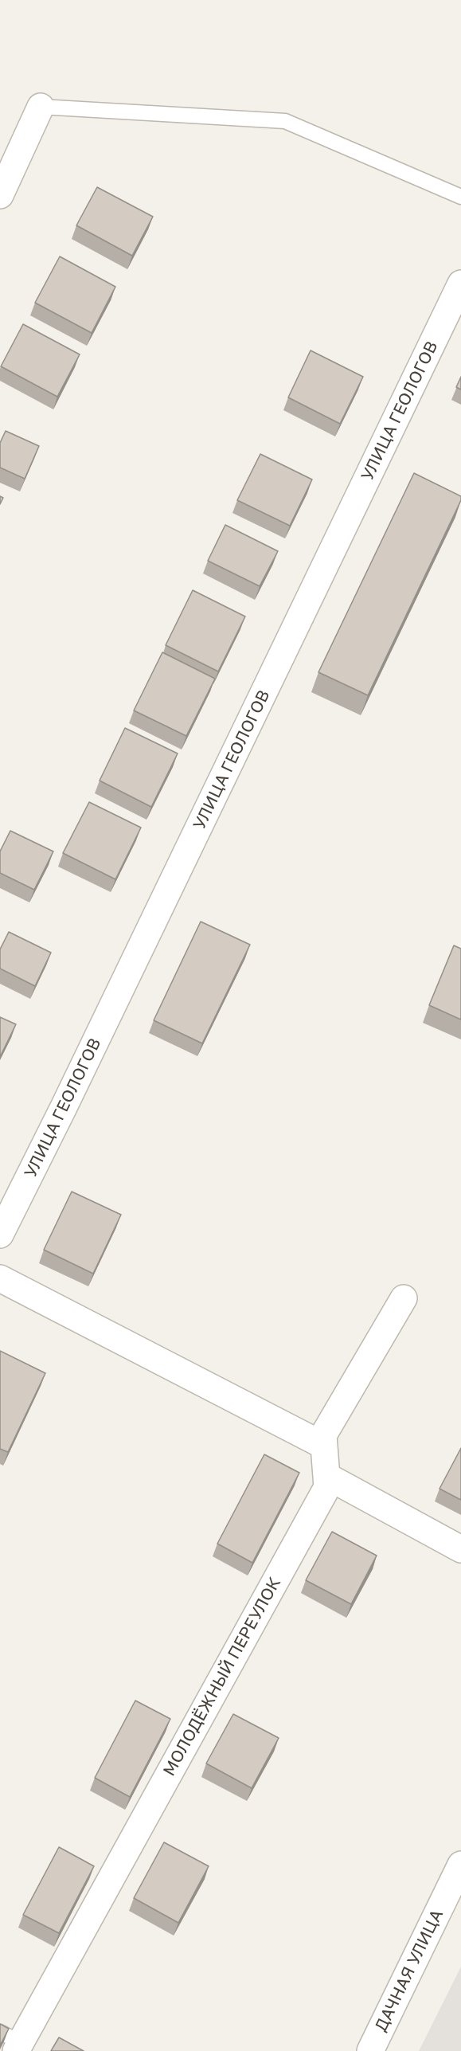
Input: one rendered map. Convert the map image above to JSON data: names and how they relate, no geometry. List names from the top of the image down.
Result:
{
  "streets": {
    "street": ["УЛИЦА ГЕОЛОГОВ", "МОЛОДЁЖНЫЙ ПЕРЕУЛОК", "ДАЧНАЯ УЛИЦА"]
  }
}
